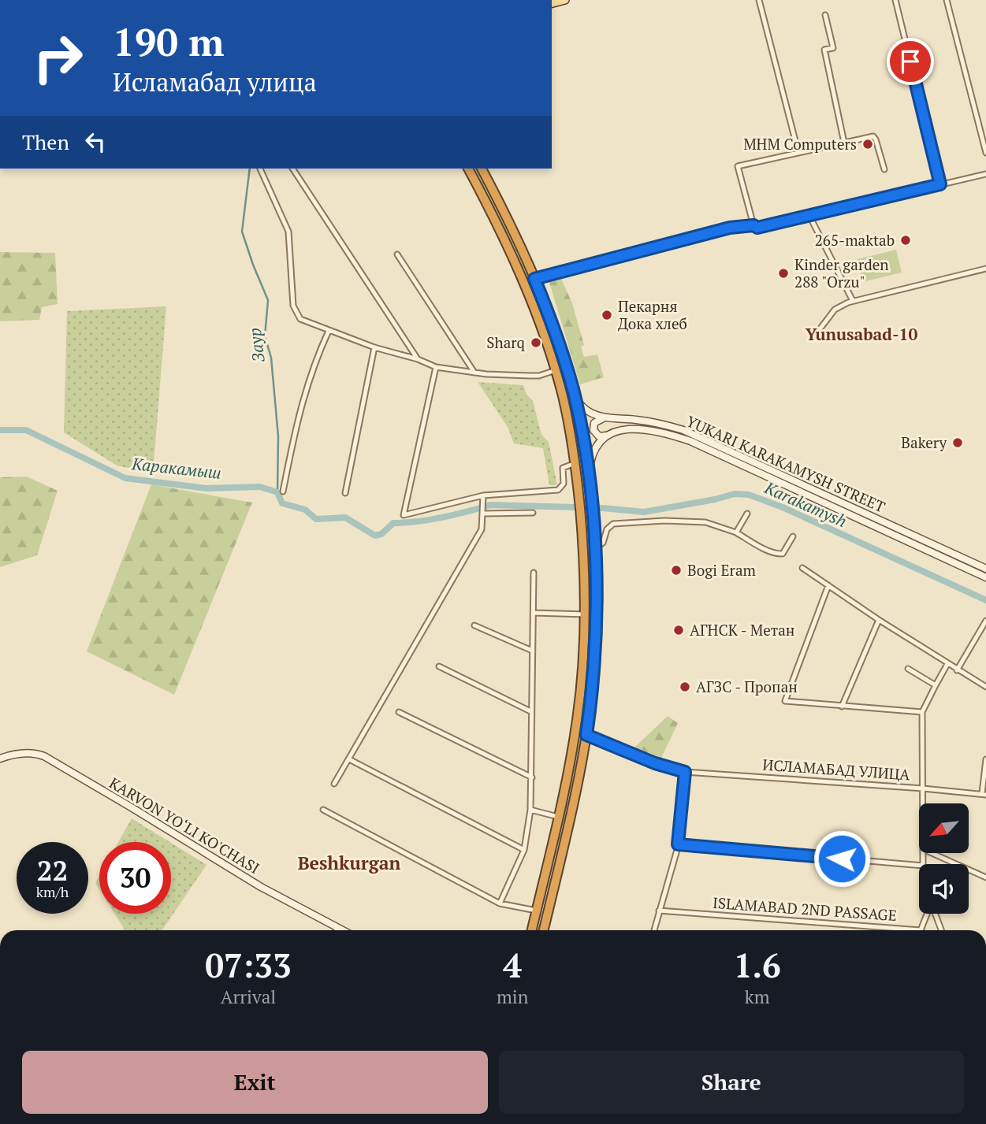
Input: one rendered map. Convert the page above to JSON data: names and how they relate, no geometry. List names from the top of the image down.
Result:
{
  "streets": {
    "main road": ["YUKARI KARAKAMYSH STREET", "KARVON YO‘LI KO'CHASI"],
    "street": ["ИСЛАМАБАД УЛИЦА", "ISLAMABAD 2ND PASSAGE"]
  },
  "districts": ["Yunusabad-10", "Beshkurgan"],
  "water": ["Заур", "Каракамыш", "Karakamysh"],
  "places": [
    "MHM Computers",
    "265-maktab",
    "Kinder garden 288 \"Orzu\"",
    "Пекарня Дока хлеб",
    "Sharq",
    "Bakery",
    "Bogi Eram",
    "АГНСК - Метан",
    "АГЗС - Пропан"
  ],
  "north": "bottom left",
  "page": {
    "turn": ["190 m", "Исламабад улица"],
    "then": "Then",
    "speed": "22 km/h",
    "limit": "30",
    "eta": [
      "07:33",
      "Arrival",
      "4",
      "min",
      "1.6",
      "km"
    ],
    "buttons": ["Exit", "Share"]
  }
}
